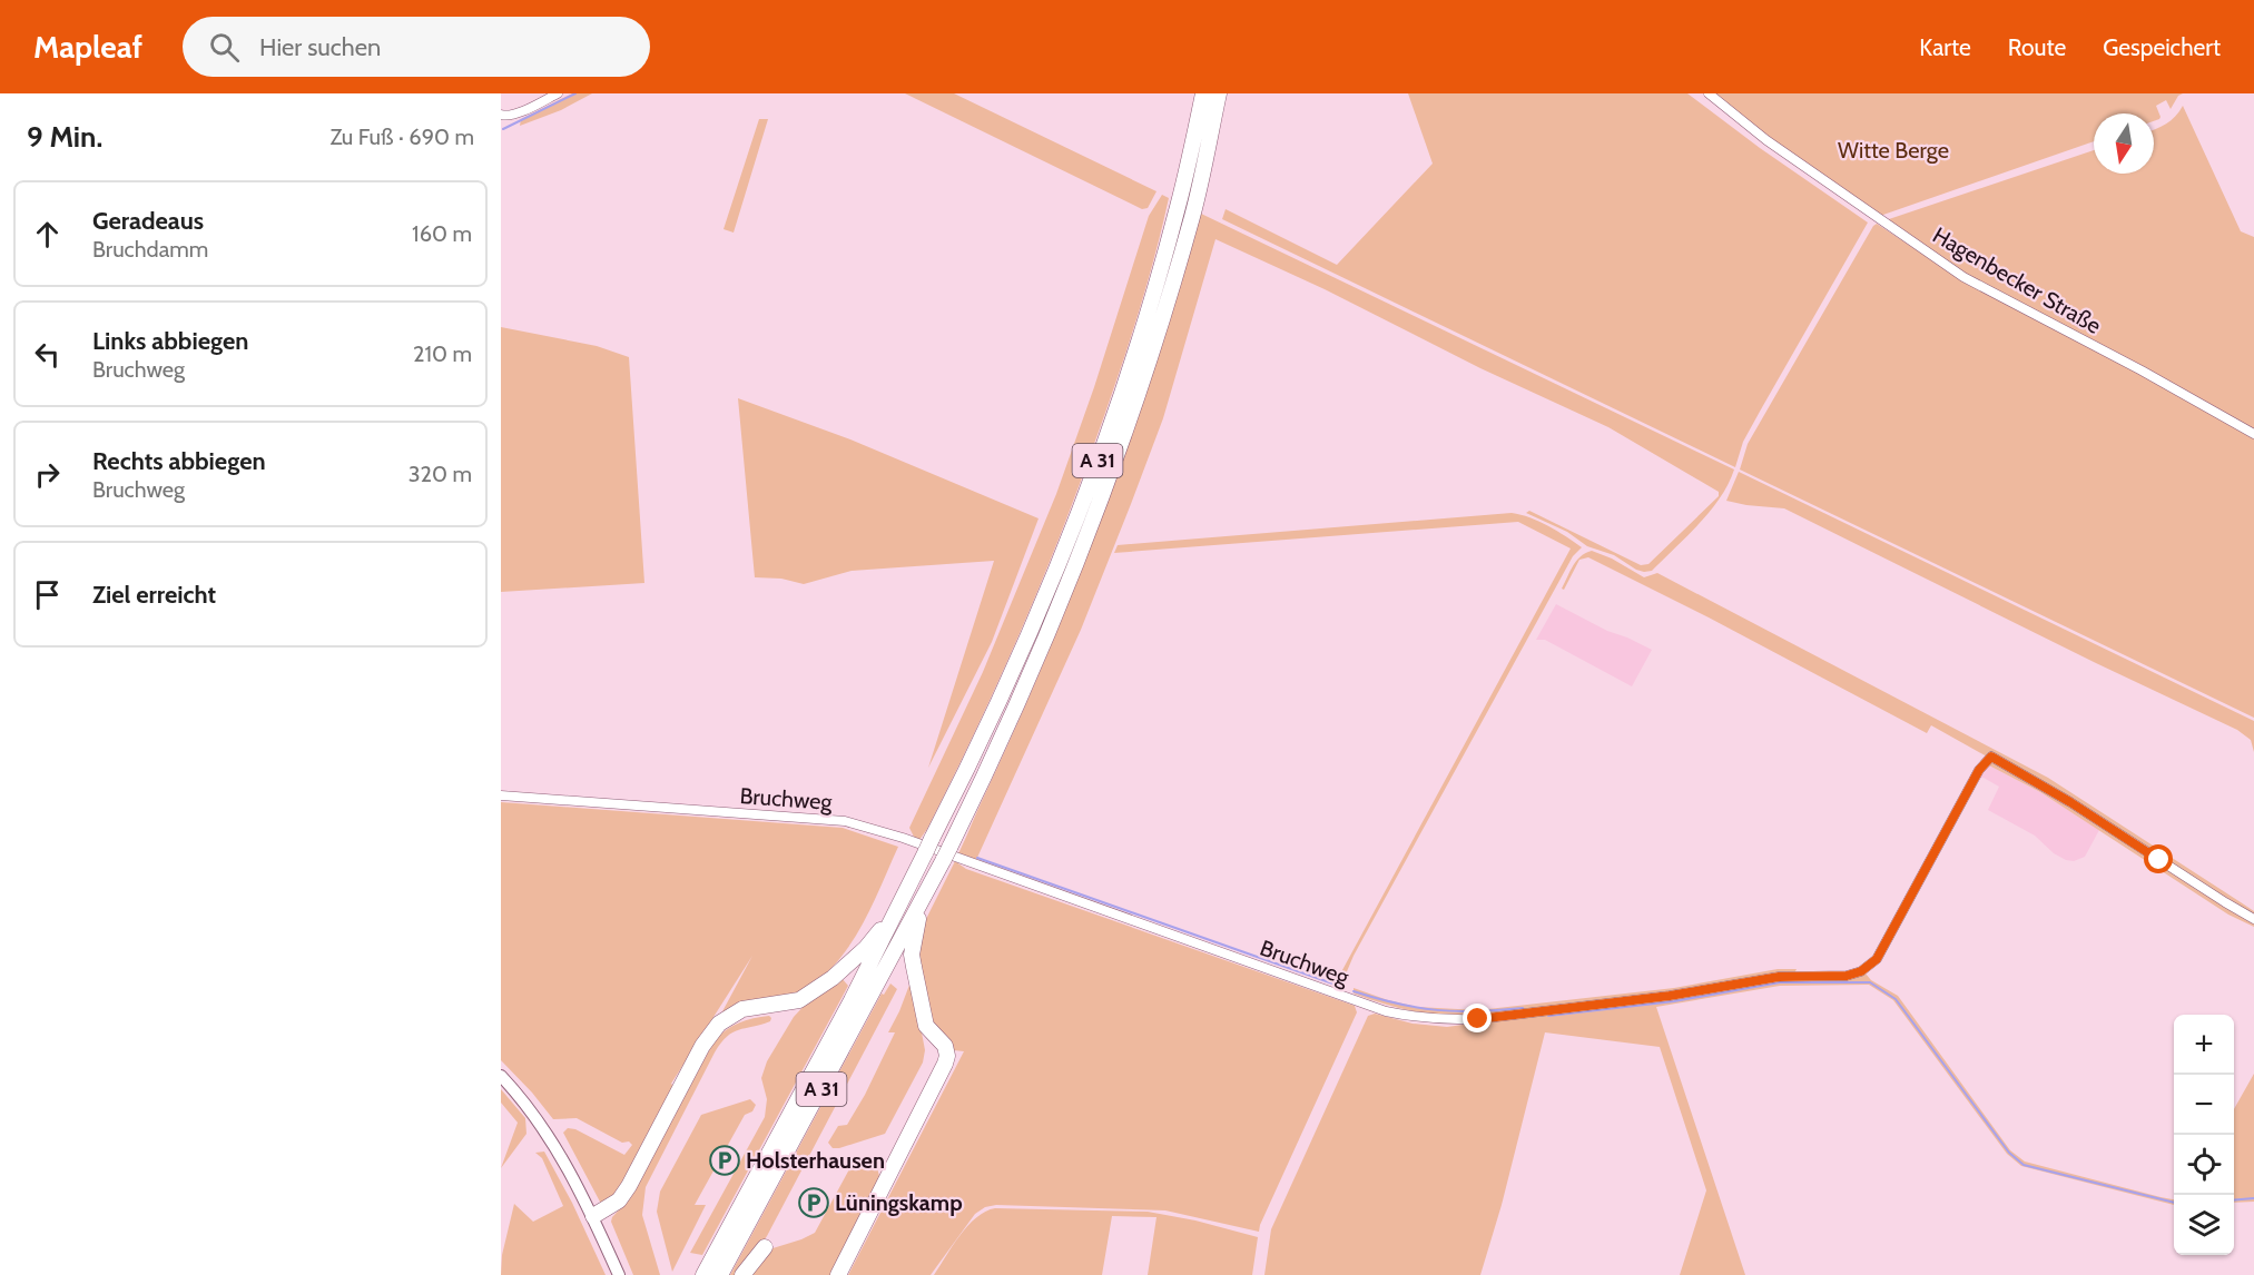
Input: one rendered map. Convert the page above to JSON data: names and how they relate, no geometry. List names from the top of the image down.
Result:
{
  "streets": {
    "highway": ["A 31"],
    "street": ["Hagenbecker Straße", "Bruchweg"]
  },
  "parks": ["Witte Berge"],
  "places": {
    "parking": ["Holsterhausen", "Lüningskamp"]
  },
  "north": "bottom",
  "page": {
    "header": "Mapleaf",
    "search": "Hier suchen",
    "nav": ["Karte", "Route", "Gespeichert"],
    "heading": ["9 Min.", "Zu Fuß · 690 m"],
    "list": [
      ["Geradeaus", "Bruchdamm", "160 m"],
      ["Links abbiegen", "Bruchweg", "210 m"],
      ["Rechts abbiegen", "Bruchweg", "320 m"],
      "Ziel erreicht"
    ],
    "map_buttons": ["+", "−"]
  }
}
